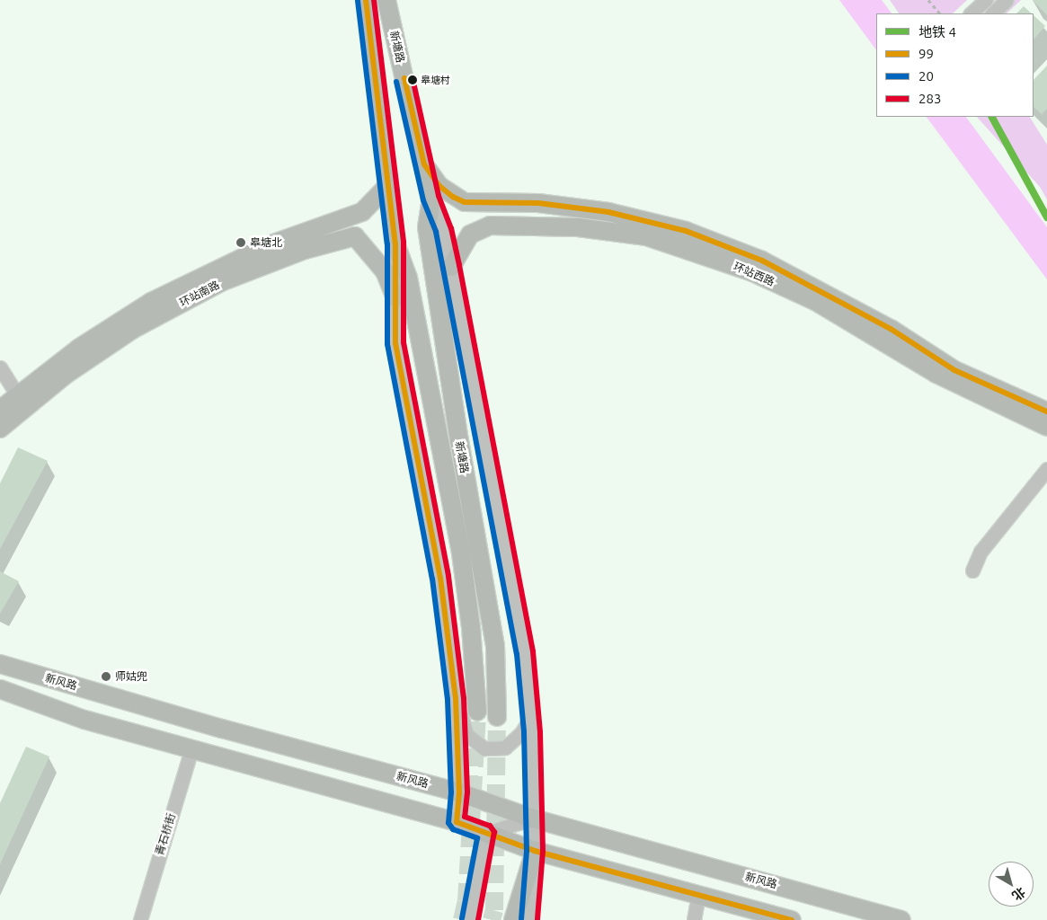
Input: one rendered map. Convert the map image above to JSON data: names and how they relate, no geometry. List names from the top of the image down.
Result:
{
  "streets": {
    "main road": [
      "新塘路",
      "环站西路",
      "环站南路",
      "新风路"
    ],
    "street": ["青石桥街"]
  },
  "crossings": [
    ["新塘路", "环站西路"],
    ["新塘路", "环站南路"],
    ["新塘路", "新风路"]
  ],
  "places": ["皋塘村", "皋塘北", "师姑兜"],
  "lines": [
    "transit line 99",
    "transit line 283",
    "transit line 20",
    "metro line 4"
  ],
  "legend": [
    "地铁 4",
    "99",
    "20",
    "283"
  ],
  "north": "bottom right"
}
